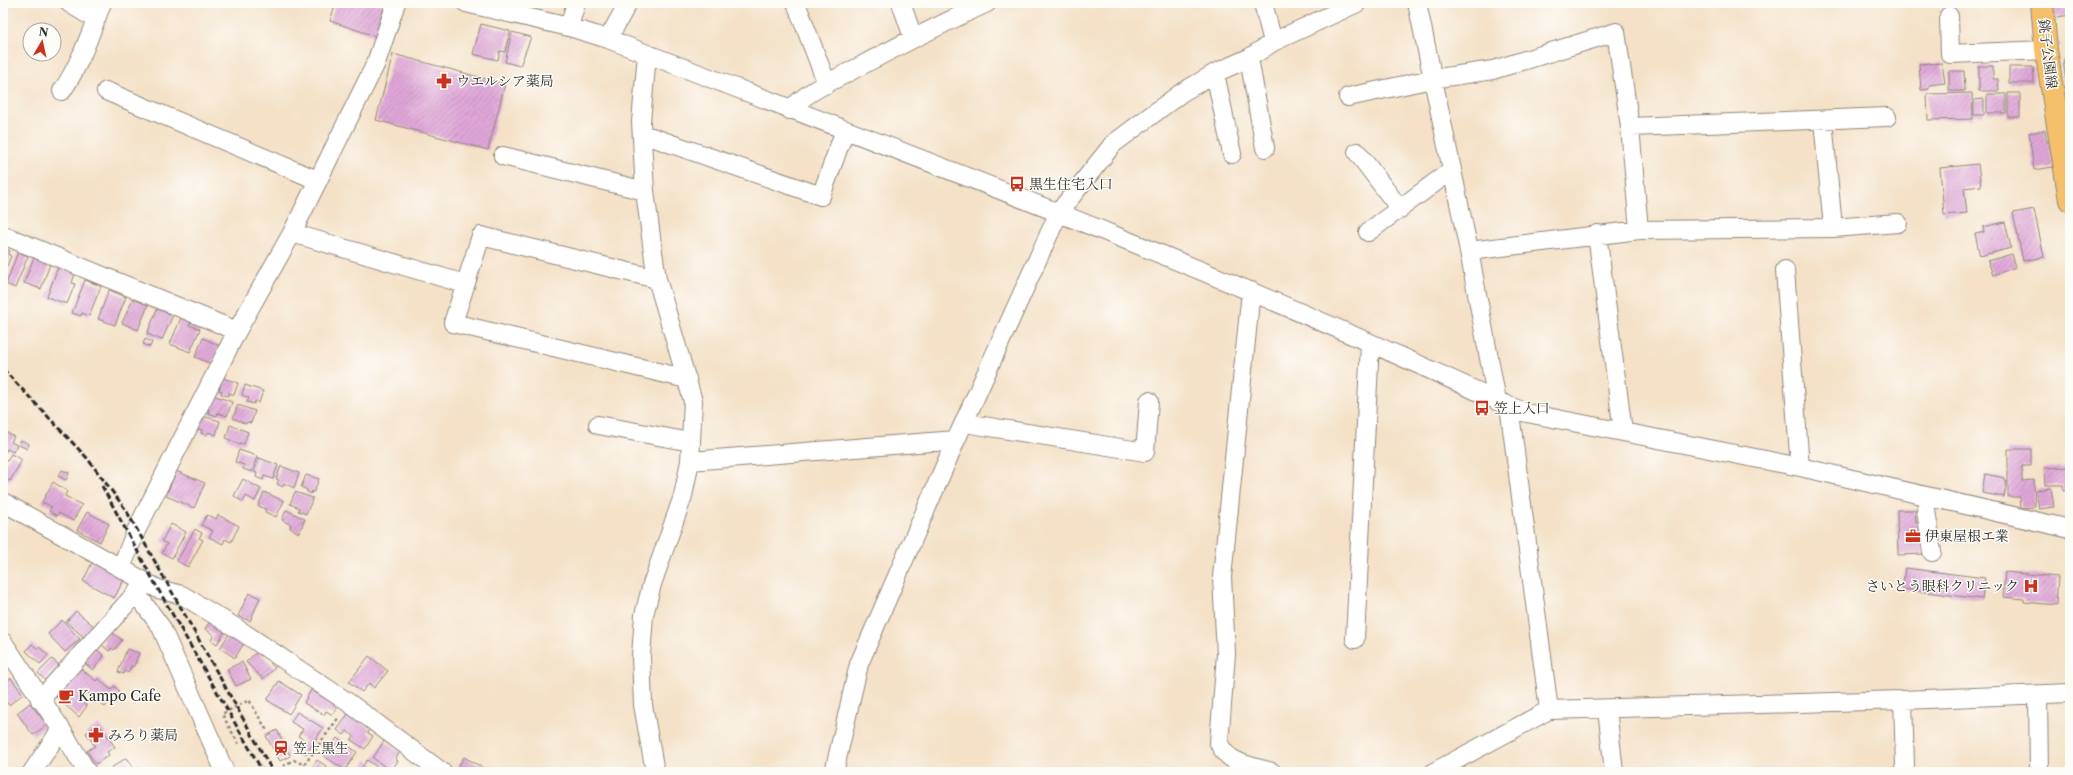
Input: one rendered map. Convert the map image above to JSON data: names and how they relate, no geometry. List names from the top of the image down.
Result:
{
  "streets": {
    "main road": ["銚子公園線"]
  },
  "places": {
    "pharmacy": ["ウエルシア薬局", "みろり薬局"],
    "bus stop": ["黒生住宅入口", "笠上入口"],
    "office": ["伊東屋根エ業"],
    "hospital": ["さいとう眼科クリニック"],
    "cafe": ["Kampo Cafe"],
    "station": ["笠上黒生"]
  },
  "north": "top"
}
